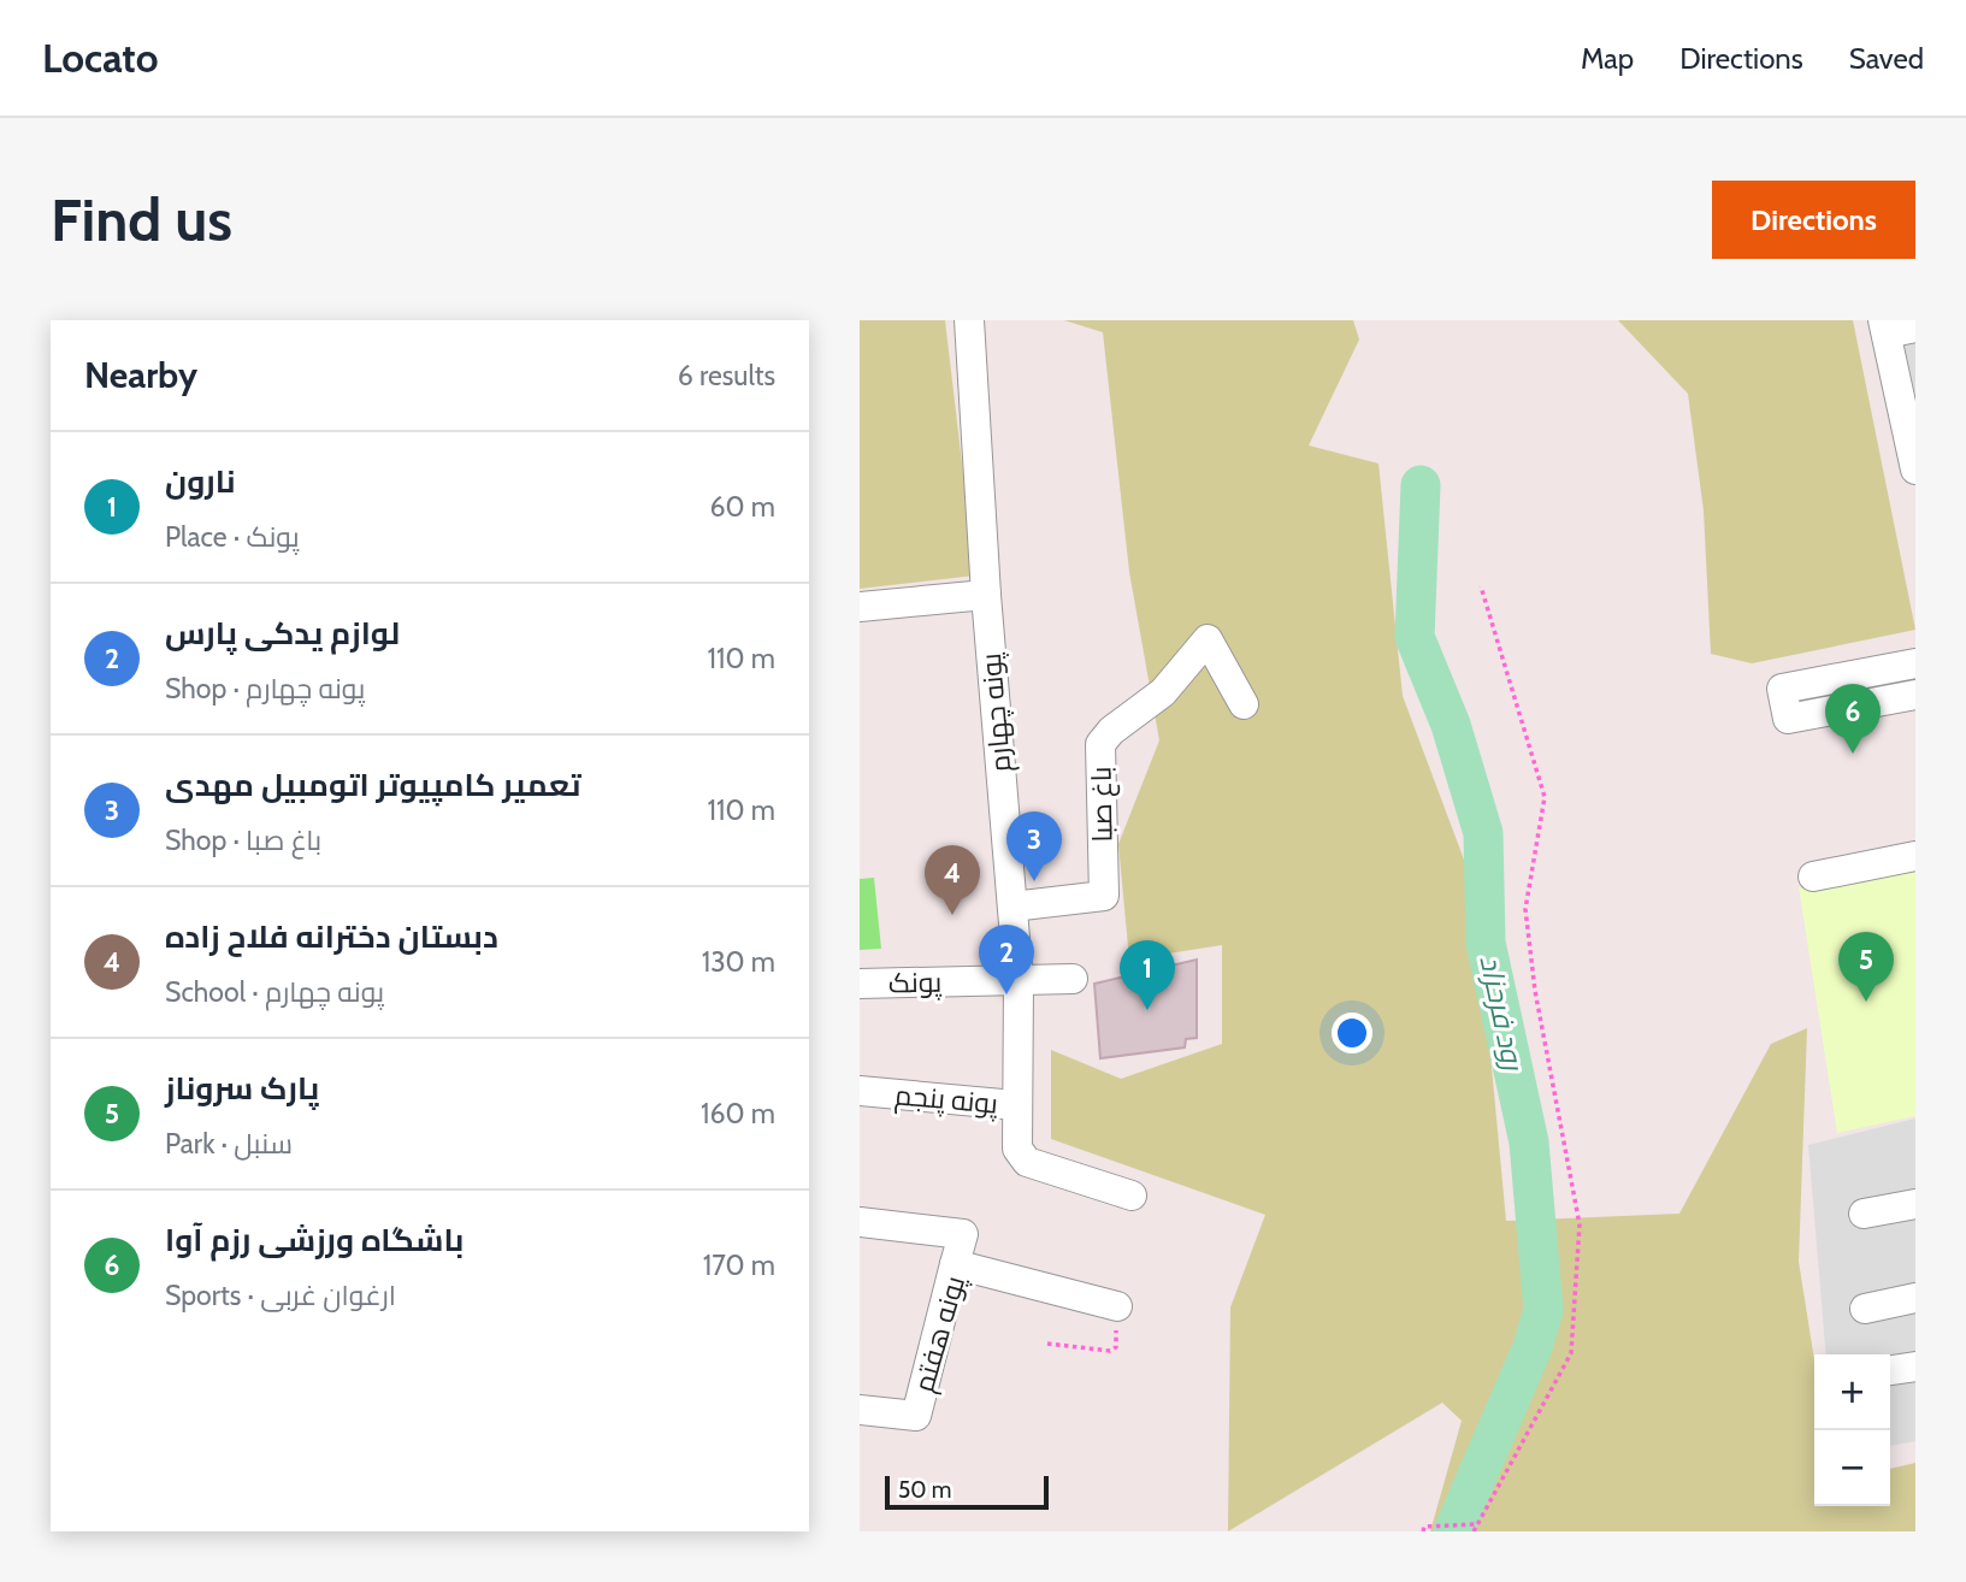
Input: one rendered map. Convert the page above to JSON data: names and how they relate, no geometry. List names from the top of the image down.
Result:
{
  "streets": {
    "street": [
      "پونه چهارم",
      "باغ صبا",
      "پونک",
      "پونه پنجم",
      "پونه هفتم"
    ]
  },
  "crossings": [
    ["پونه چهارم", "باغ صبا"],
    ["پونه چهارم", "پونک"],
    ["پونه چهارم", "پونه پنجم"]
  ],
  "water": ["رود فرحزاد"],
  "scale_bar": "50 m",
  "page": {
    "header": "Locato",
    "nav": ["Map", "Directions", "Saved"],
    "buttons": "Directions",
    "title": "Find us",
    "heading": ["Nearby", "6 results"],
    "list": [
      {
        "mark": "1",
        "name": "نارون",
        "note": "Place · پونک",
        "value": "60 m"
      },
      {
        "mark": "2",
        "name": "لوازم یدکی پارس",
        "note": "Shop · پونه چهارم",
        "value": "110 m"
      },
      {
        "mark": "3",
        "name": "تعمیر کامپیوتر اتومبیل مهدی",
        "note": "Shop · باغ صبا",
        "value": "110 m"
      },
      {
        "mark": "4",
        "name": "دبستان دخترانه فلاح زاده",
        "note": "School · پونه چهارم",
        "value": "130 m"
      },
      {
        "mark": "5",
        "name": "پارک سروناز",
        "note": "Park · سنبل",
        "value": "160 m"
      },
      {
        "mark": "6",
        "name": "باشگاه ورزشی رزم آوا",
        "note": "Sports · ارغوان غربی",
        "value": "170 m"
      }
    ],
    "pins": [
      "6",
      "3",
      "4",
      "2",
      "5",
      "1"
    ],
    "map_buttons": ["+", "−"],
    "scale": "50 m"
  }
}
